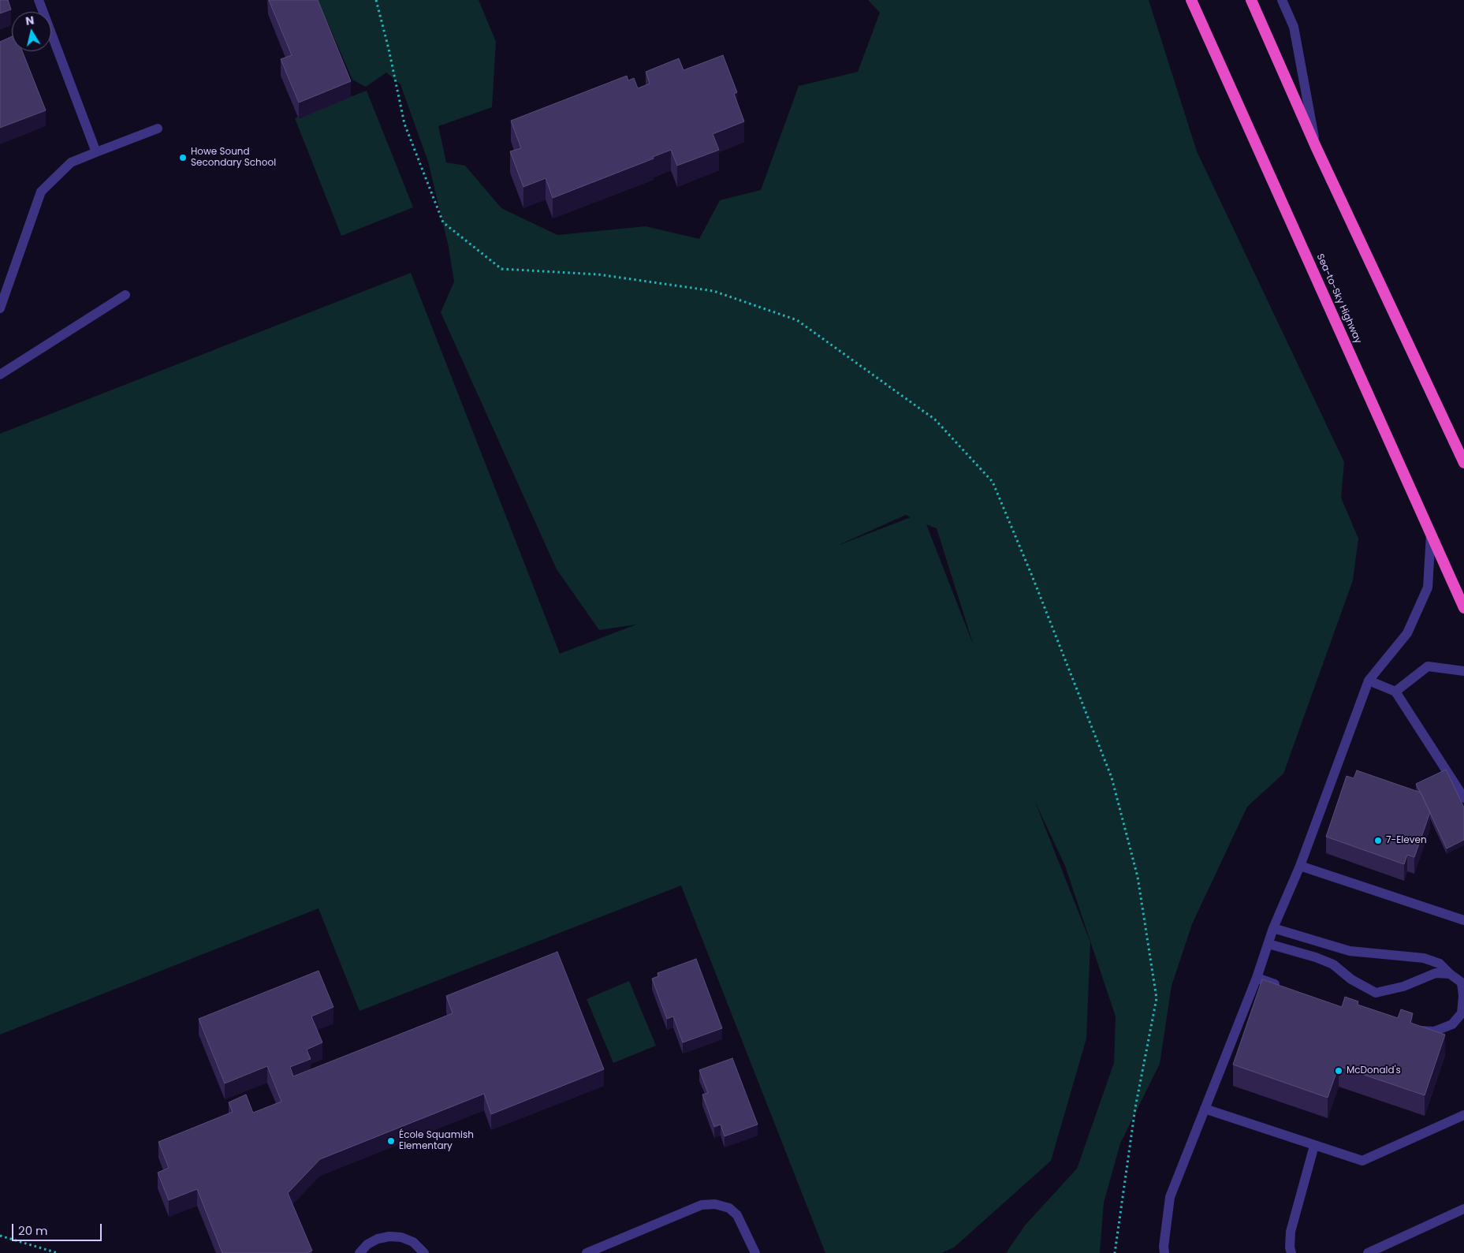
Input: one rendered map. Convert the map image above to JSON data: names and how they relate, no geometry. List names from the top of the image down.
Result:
{
  "streets": {
    "highway": ["Sea-to-Sky Highway"]
  },
  "places": [
    "Howe Sound Secondary School",
    "7-Eleven",
    "McDonald's",
    "École Squamish Elementary"
  ],
  "scale_bar": "20 m",
  "north": "top"
}
